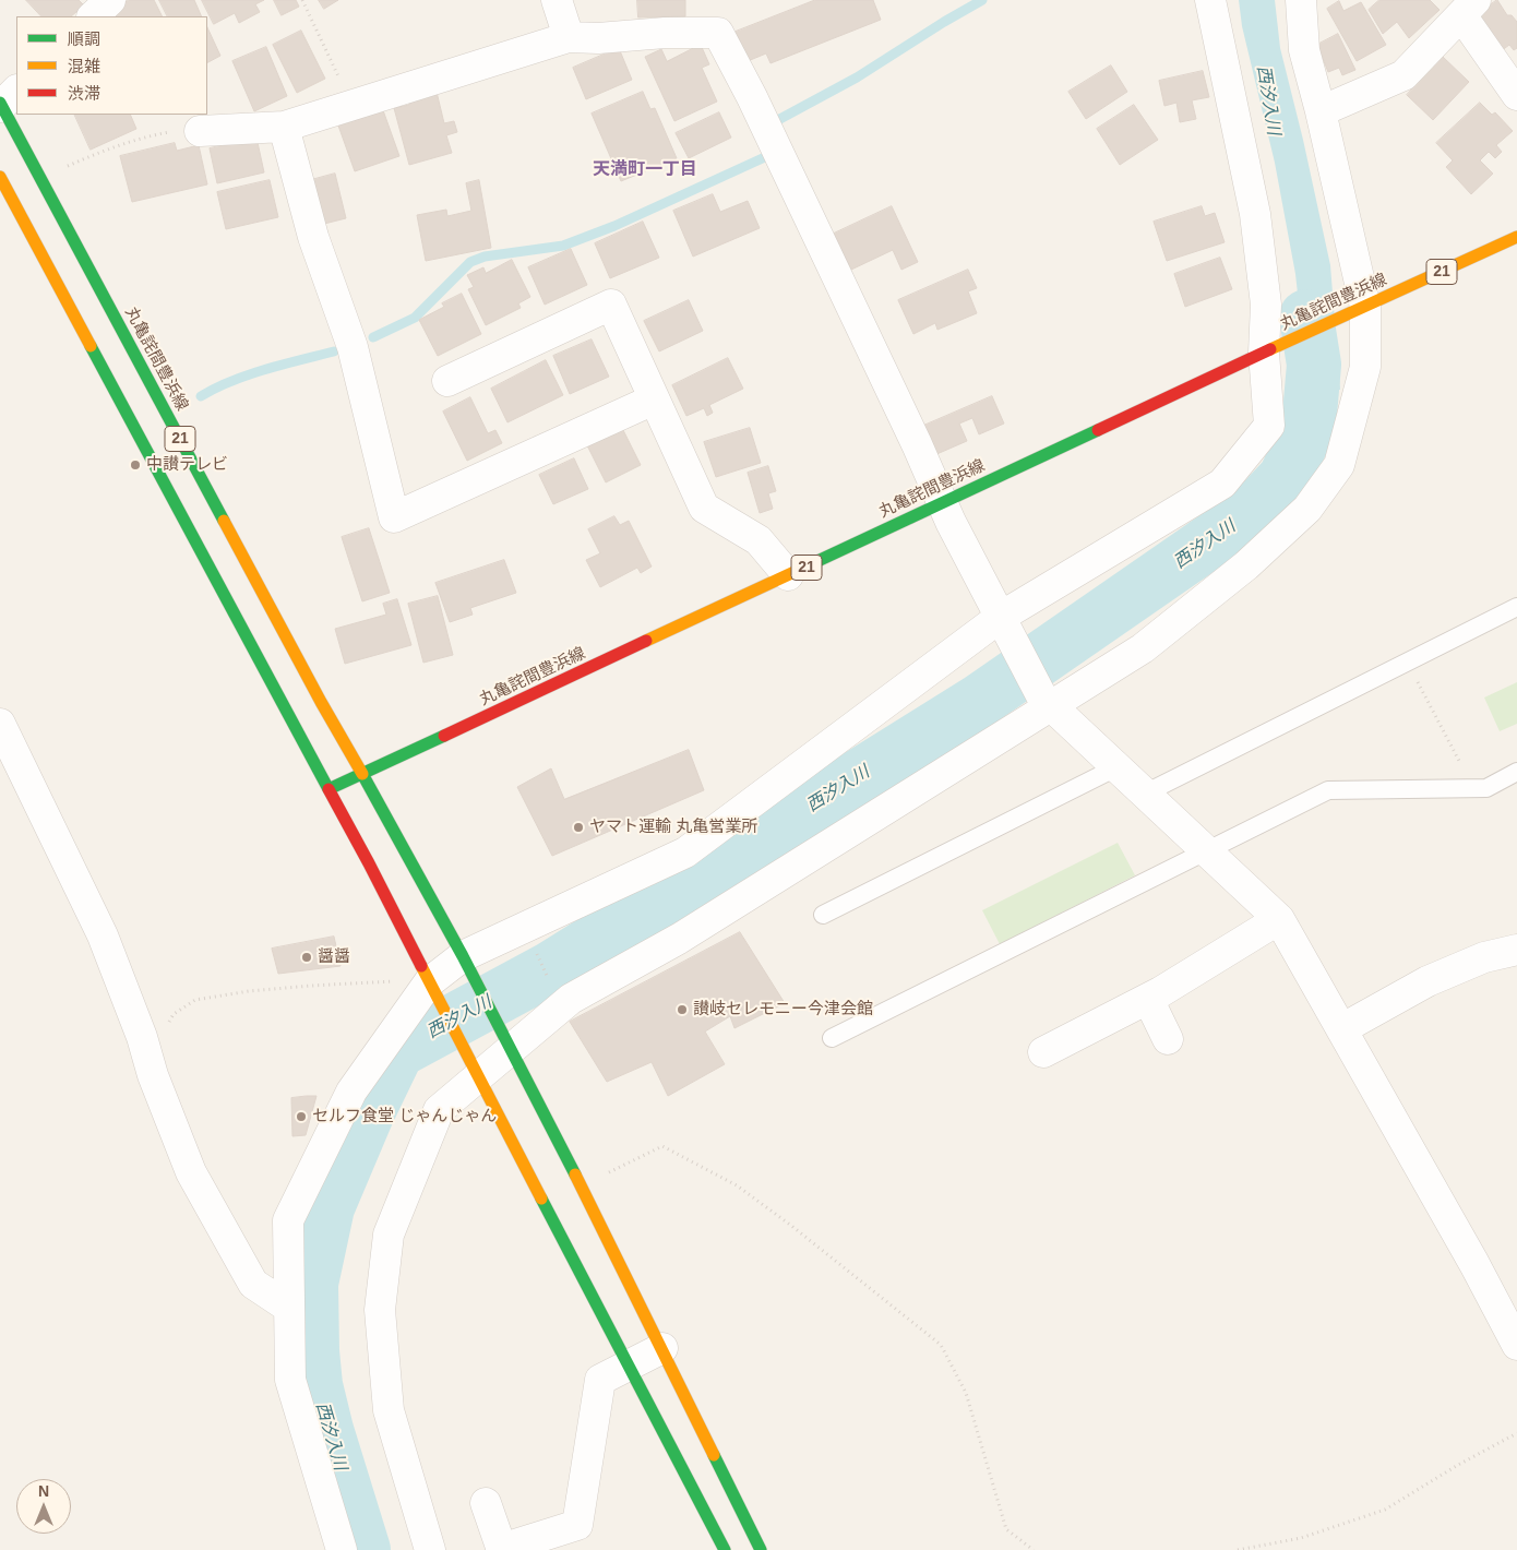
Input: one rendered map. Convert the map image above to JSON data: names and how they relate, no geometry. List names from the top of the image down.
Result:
{
  "streets": {
    "main road": ["21", "丸亀詫間豊浜線"]
  },
  "crossings": [
    ["21", "丸亀詫間豊浜線"]
  ],
  "districts": ["天満町一丁目"],
  "water": ["西汐入川"],
  "places": [
    "中讃テレビ",
    "ヤマト運輸 丸亀営業所",
    "醤醤",
    "讃岐セレモニー今津会館",
    "セルフ食堂 じゃんじゃん"
  ],
  "legend": ["順調", "混雑", "渋滞"],
  "north": "top"
}
